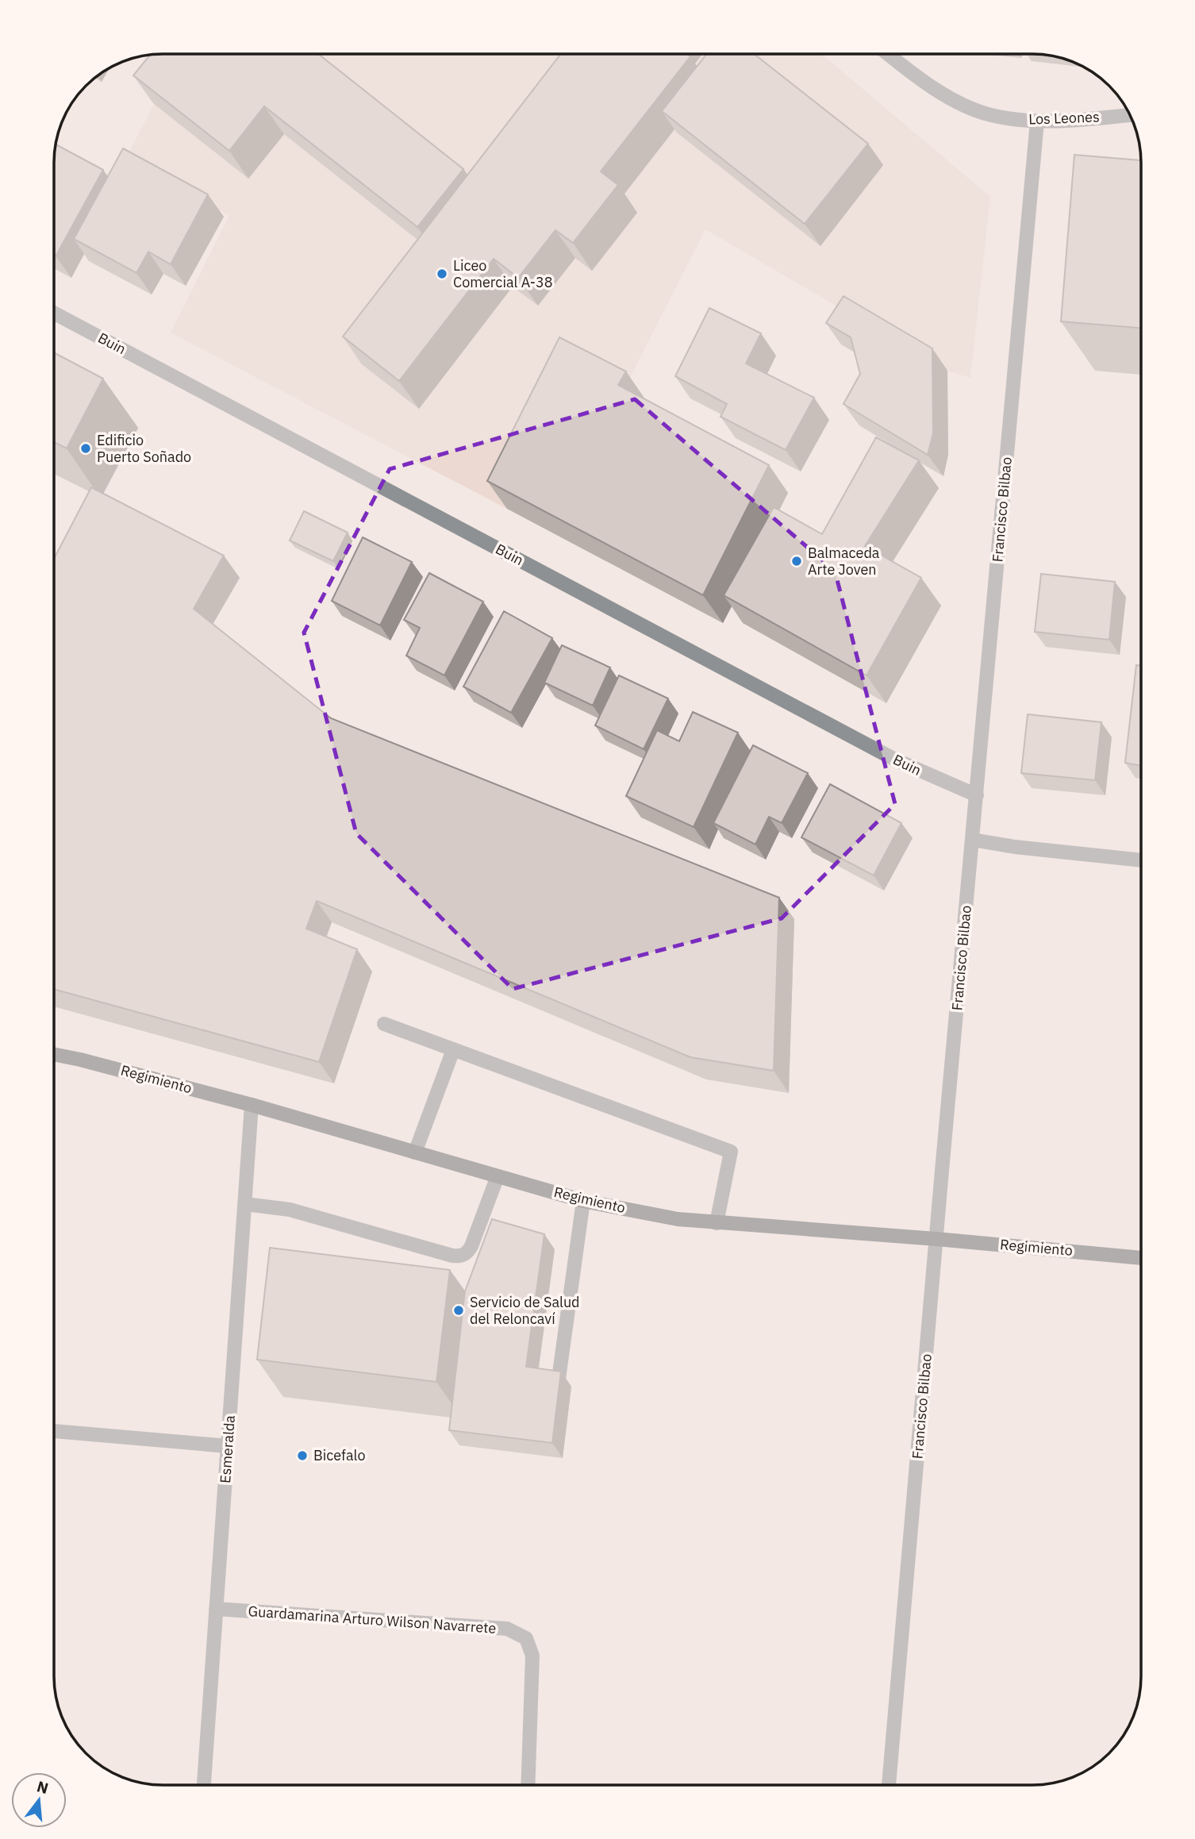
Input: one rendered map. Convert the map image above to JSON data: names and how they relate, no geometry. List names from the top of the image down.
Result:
{
  "streets": {
    "main road": ["Regimiento"],
    "street": [
      "Los Leones",
      "Buin",
      "Francisco Bilbao",
      "Esmeralda",
      "Guardamarina Arturo Wilson Navarrete"
    ]
  },
  "crossings": [
    ["Los Leones", "Francisco Bilbao"],
    ["Buin", "Francisco Bilbao"],
    ["Francisco Bilbao", "Regimiento"],
    ["Regimiento", "Esmeralda"],
    ["Esmeralda", "Guardamarina Arturo Wilson Navarrete"]
  ],
  "places": [
    "Liceo Comercial A-38",
    "Edificio Puerto Soñado",
    "Balmaceda Arte Joven",
    "Servicio de Salud del Reloncaví",
    "Bicefalo"
  ],
  "north": "top"
}
